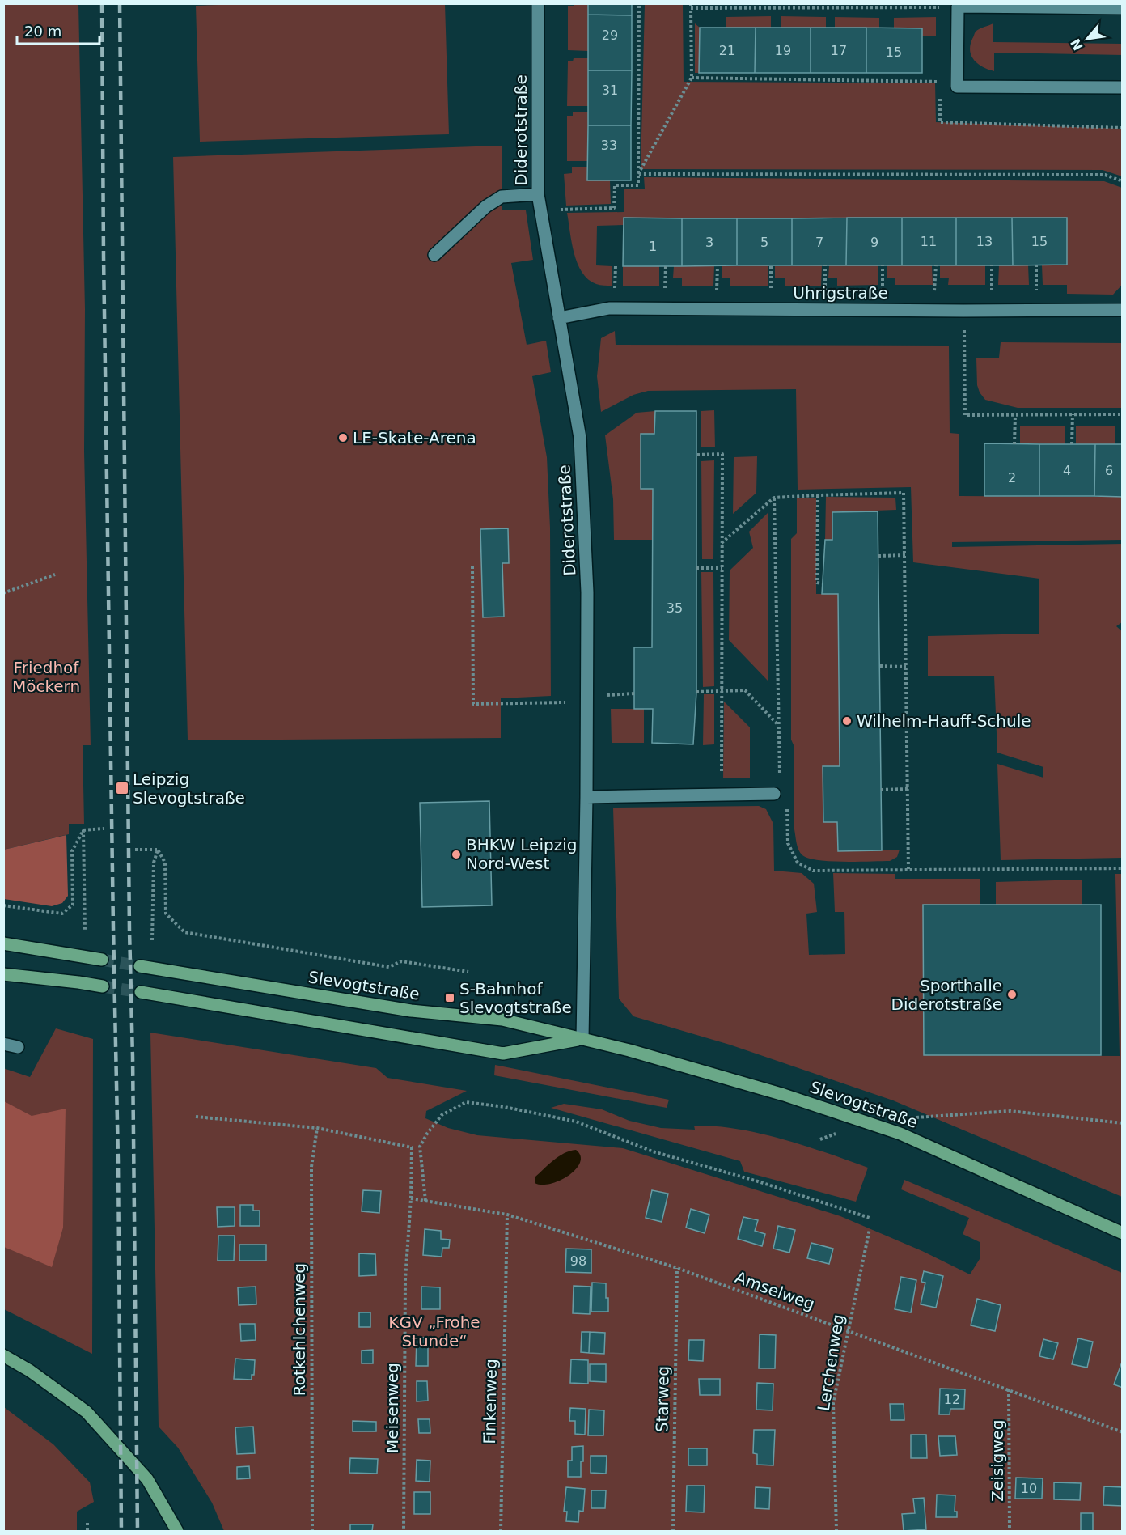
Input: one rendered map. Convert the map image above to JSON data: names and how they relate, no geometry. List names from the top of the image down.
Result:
{
  "streets": {
    "main road": ["Slevogtstraße"],
    "street": ["Diderotstraße", "Uhrigstraße"],
    "path": [
      "Amselweg",
      "Rotkehlchenweg",
      "Lerchenweg",
      "Starweg",
      "Finkenweg",
      "Meisenweg",
      "Zeisigweg"
    ]
  },
  "crossings": [
    ["Diderotstraße", "Uhrigstraße"],
    ["Diderotstraße", "Slevogtstraße"],
    ["Amselweg", "Lerchenweg"],
    ["Amselweg", "Starweg"],
    ["Amselweg", "Finkenweg"],
    ["Amselweg", "Meisenweg"],
    ["Amselweg", "Zeisigweg"],
    ["Rotkehlchenweg", "Meisenweg"]
  ],
  "parks": ["Friedhof Möckern", "KGV „Frohe Stunde“"],
  "places": {
    "other": [
      "LE-Skate-Arena",
      "Wilhelm-Hauff-Schule",
      "BHKW Leipzig Nord-West",
      "Sporthalle Diderotstraße"
    ],
    "transit": ["Leipzig Slevogtstraße", "S-Bahnhof Slevogtstraße"]
  },
  "house_numbers": [
    "29",
    "21",
    "19",
    "17",
    "15",
    "31",
    "33",
    "11",
    "13",
    "15",
    "3",
    "5",
    "7",
    "9",
    "1",
    "4",
    "6",
    "2",
    "35",
    "98",
    "12",
    "10"
  ],
  "scale_bar": "20 m",
  "north": "bottom left"
}
